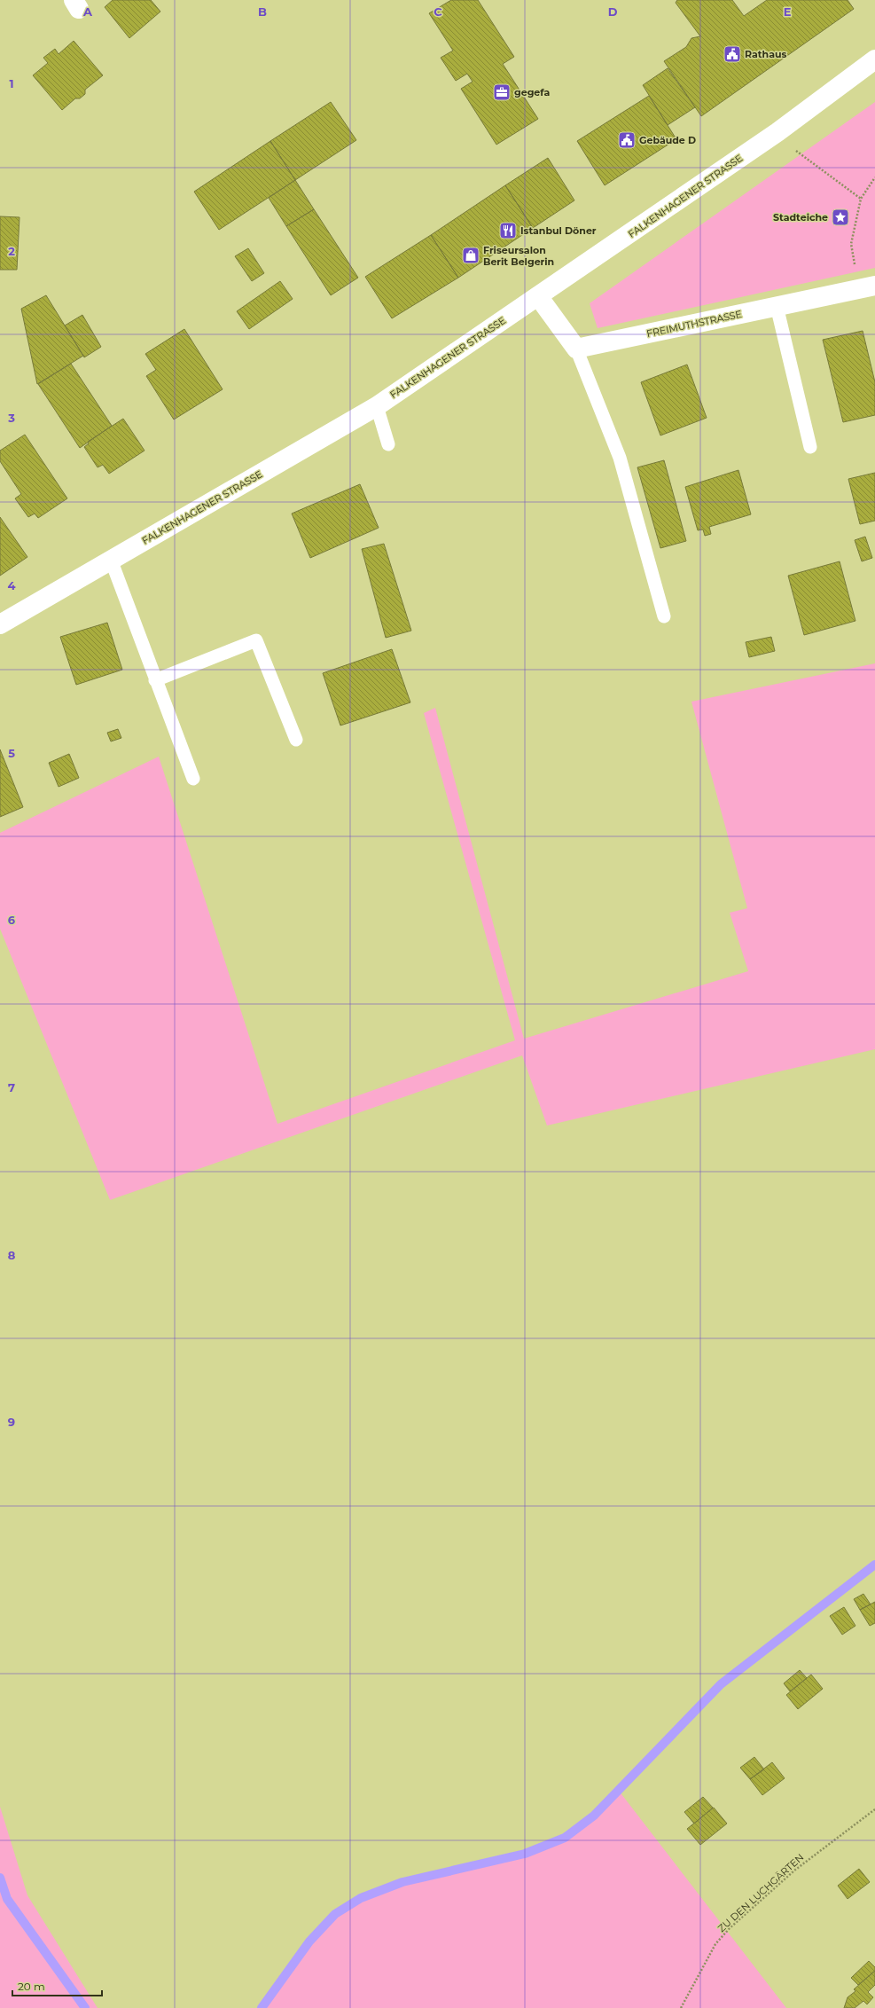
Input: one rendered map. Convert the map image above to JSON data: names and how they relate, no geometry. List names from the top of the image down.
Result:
{
  "streets": {
    "main road": ["FALKENHAGENER STRASSE", "FREIMUTHSTRASSE"],
    "path": ["ZU DEN LUCHGÄRTEN"]
  },
  "places": {
    "public building": ["Rathaus", "Gebäude D"],
    "office": ["gegefa"],
    "place": ["Stadteiche"],
    "restaurant": ["Istanbul Döner"],
    "shop": ["Friseursalon Berit Belgerin"]
  },
  "scale_bar": "20 m",
  "grid": {
    "columns": [
      "A",
      "B",
      "C",
      "D",
      "E"
    ],
    "rows": [
      "1",
      "2",
      "3",
      "4",
      "5",
      "6",
      "7",
      "8",
      "9"
    ]
  }
}
